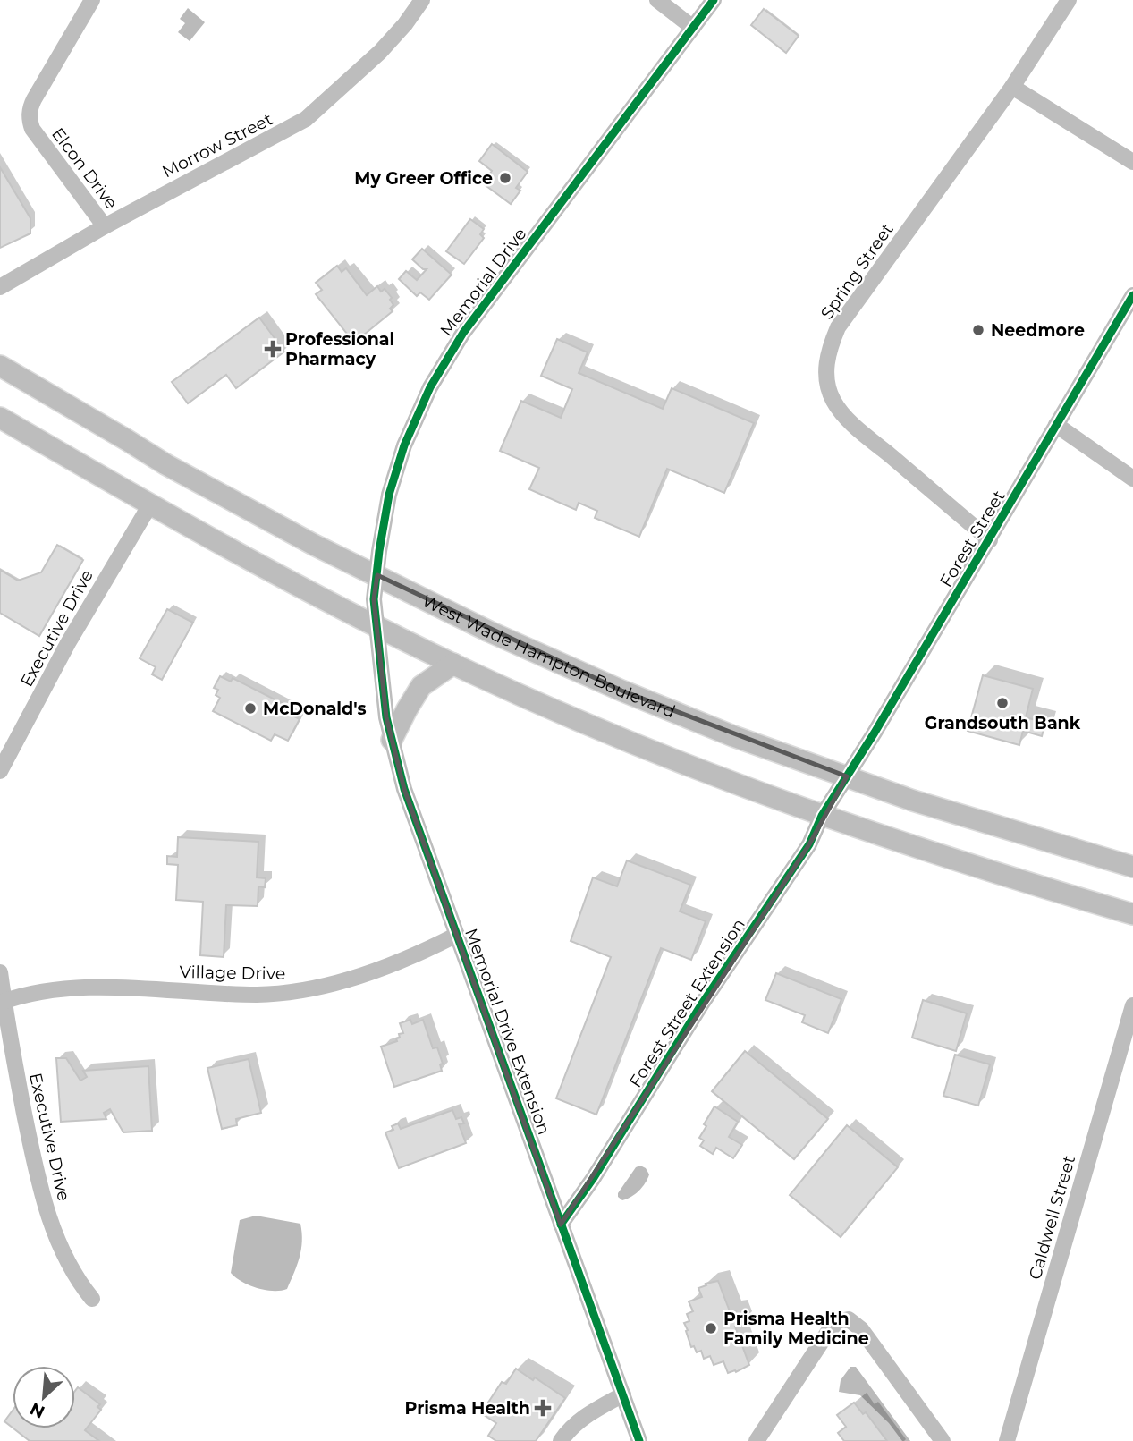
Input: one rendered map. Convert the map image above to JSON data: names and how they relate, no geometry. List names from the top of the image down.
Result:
{
  "streets": {
    "main road": ["West Wade Hampton Boulevard"],
    "street": [
      "Morrow Street",
      "Elcon Drive",
      "Spring Street",
      "Memorial Drive",
      "Forest Street",
      "Executive Drive",
      "Village Drive",
      "Forest Street Extension",
      "Memorial Drive Extension",
      "Caldwell Street"
    ]
  },
  "crossings": [
    ["Morrow Street", "Elcon Drive"],
    ["Spring Street", "Forest Street"],
    ["Memorial Drive", "West Wade Hampton Boulevard"],
    ["Memorial Drive", "Memorial Drive Extension"],
    ["Forest Street", "West Wade Hampton Boulevard"],
    ["Forest Street", "Forest Street Extension"],
    ["Executive Drive", "Village Drive"],
    ["Village Drive", "Memorial Drive Extension"],
    ["Forest Street Extension", "Memorial Drive Extension"]
  ],
  "places": {
    "other": [
      "My Greer Office",
      "Needmore",
      "Grandsouth Bank",
      "McDonald's",
      "Prisma Health Family Medicine"
    ],
    "health": ["Professional Pharmacy", "Prisma Health"]
  },
  "north": "bottom left"
}
